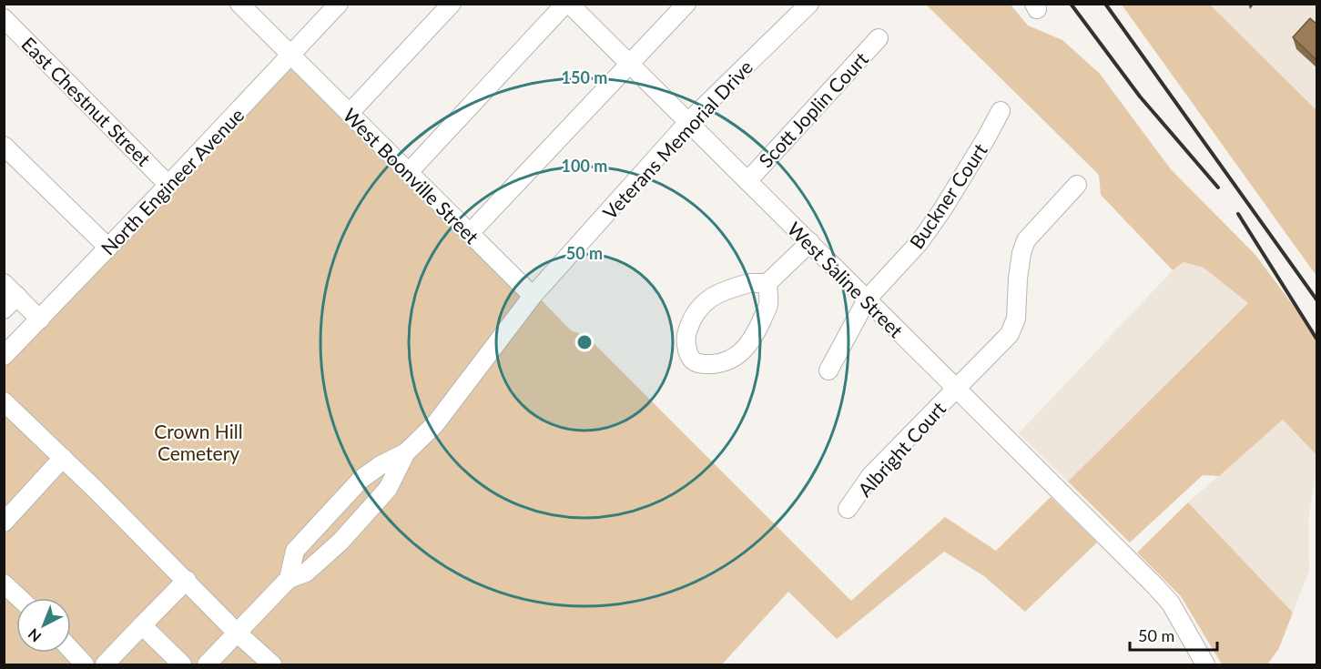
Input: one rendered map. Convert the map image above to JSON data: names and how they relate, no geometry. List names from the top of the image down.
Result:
{
  "streets": {
    "street": [
      "East Chestnut Street",
      "Scott Joplin Court",
      "Veterans Memorial Drive",
      "West Boonville Street",
      "North Engineer Avenue",
      "Buckner Court",
      "West Saline Street",
      "Albright Court"
    ]
  },
  "crossings": [
    ["East Chestnut Street", "North Engineer Avenue"],
    ["Scott Joplin Court", "West Saline Street"],
    ["Veterans Memorial Drive", "West Boonville Street"],
    ["Veterans Memorial Drive", "West Saline Street"],
    ["West Boonville Street", "North Engineer Avenue"],
    ["Buckner Court", "West Saline Street"],
    ["West Saline Street", "Albright Court"]
  ],
  "parks": ["Crown Hill Cemetery"],
  "scale_bar": "50 m",
  "north": "bottom left",
  "rings": ["150 m", "100 m", "50 m"]
}
